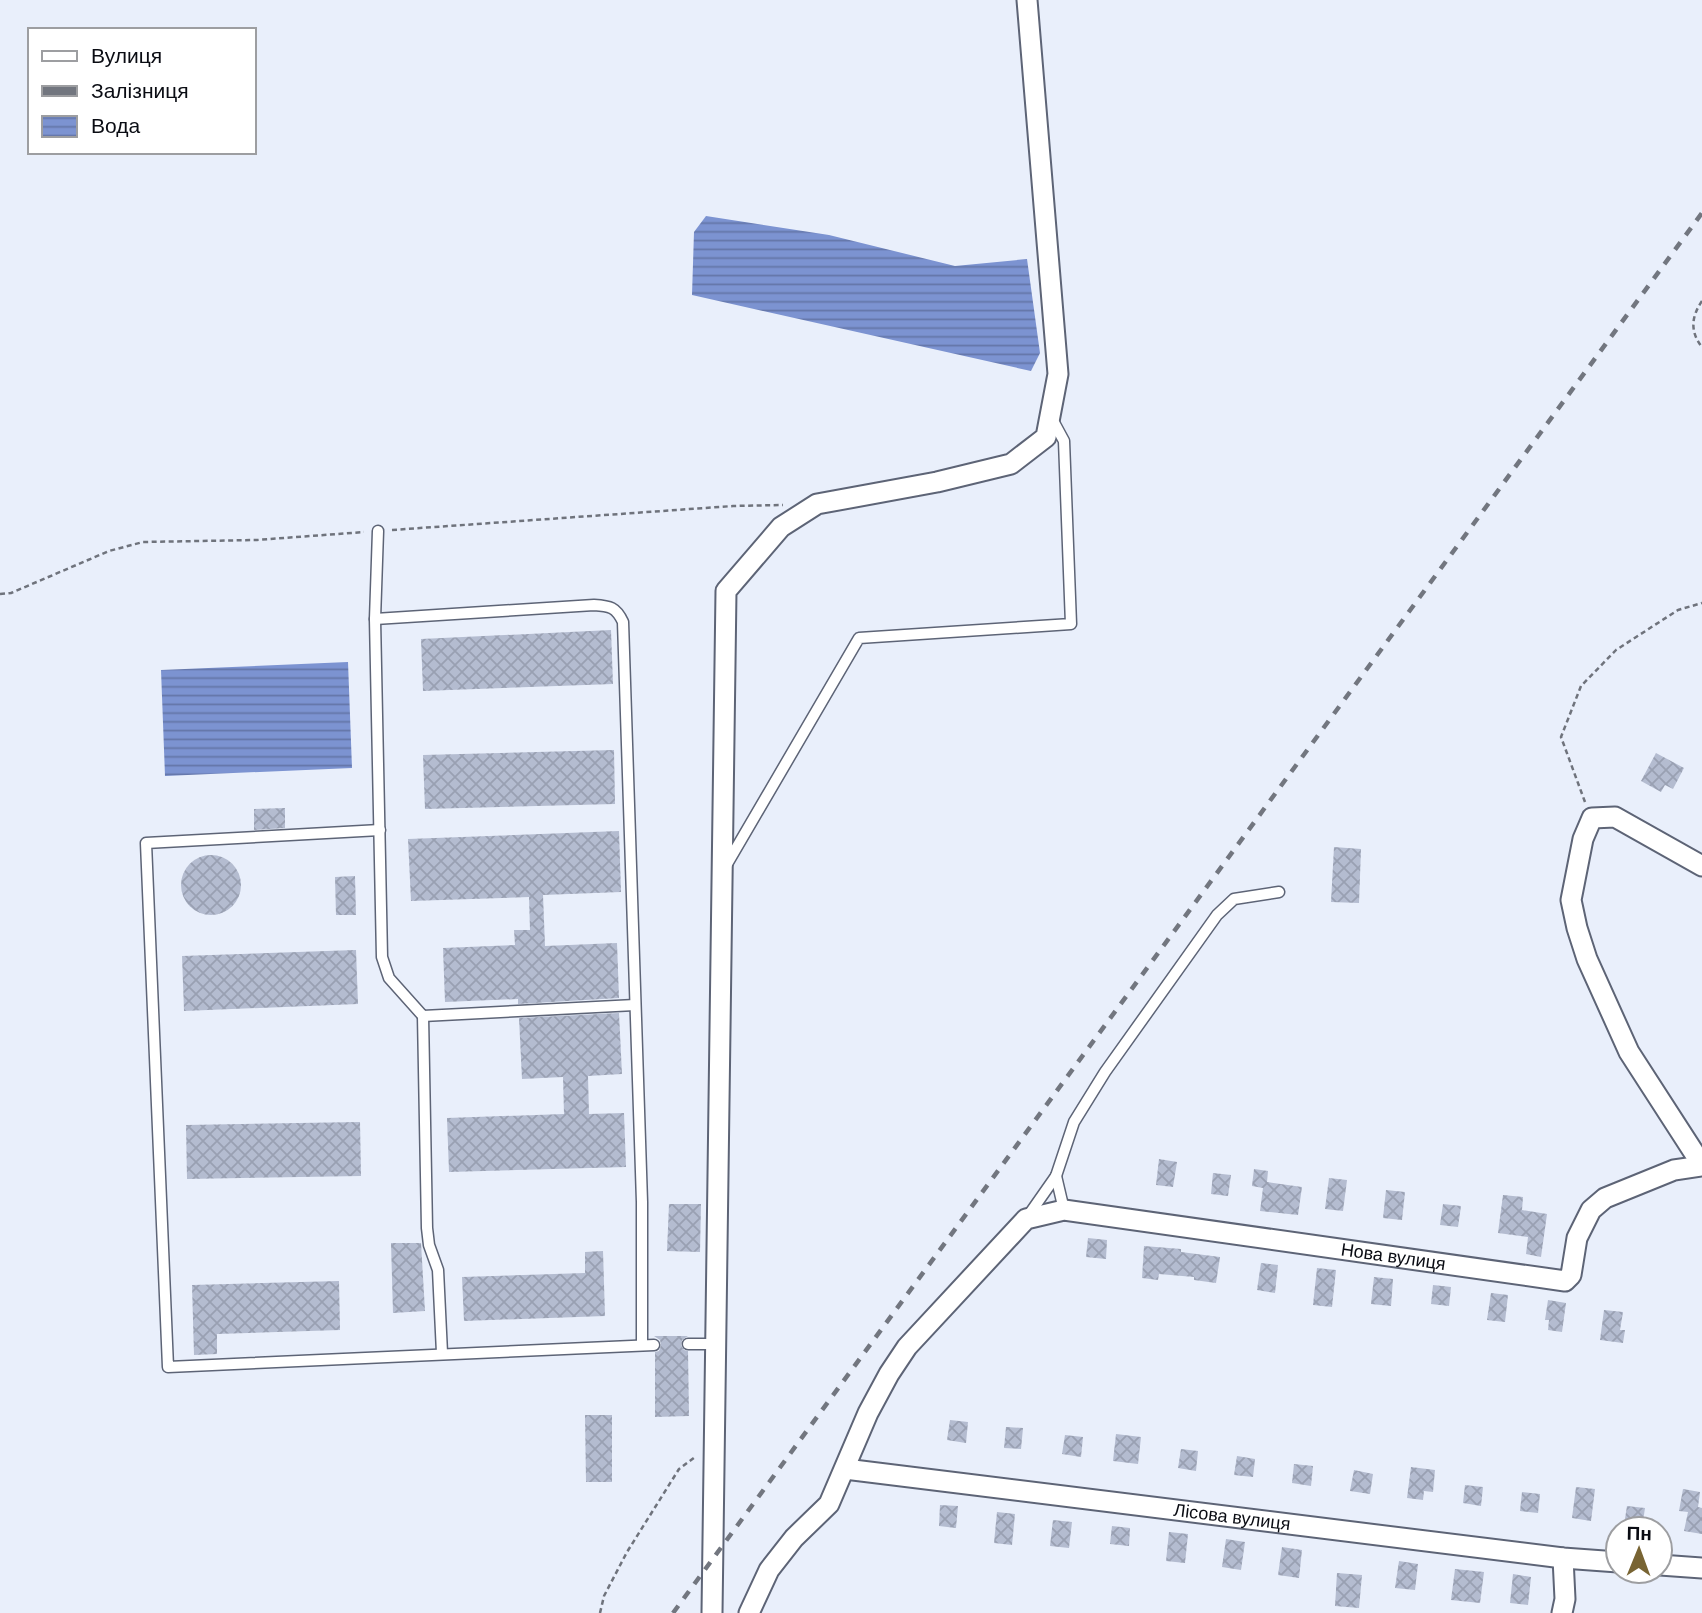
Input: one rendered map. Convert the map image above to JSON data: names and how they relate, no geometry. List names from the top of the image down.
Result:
{
  "streets": {
    "street": ["Нова вулиця", "Лісова вулиця"]
  },
  "legend": ["Вулиця", "Залізниця", "Вода"],
  "north": "top"
}
